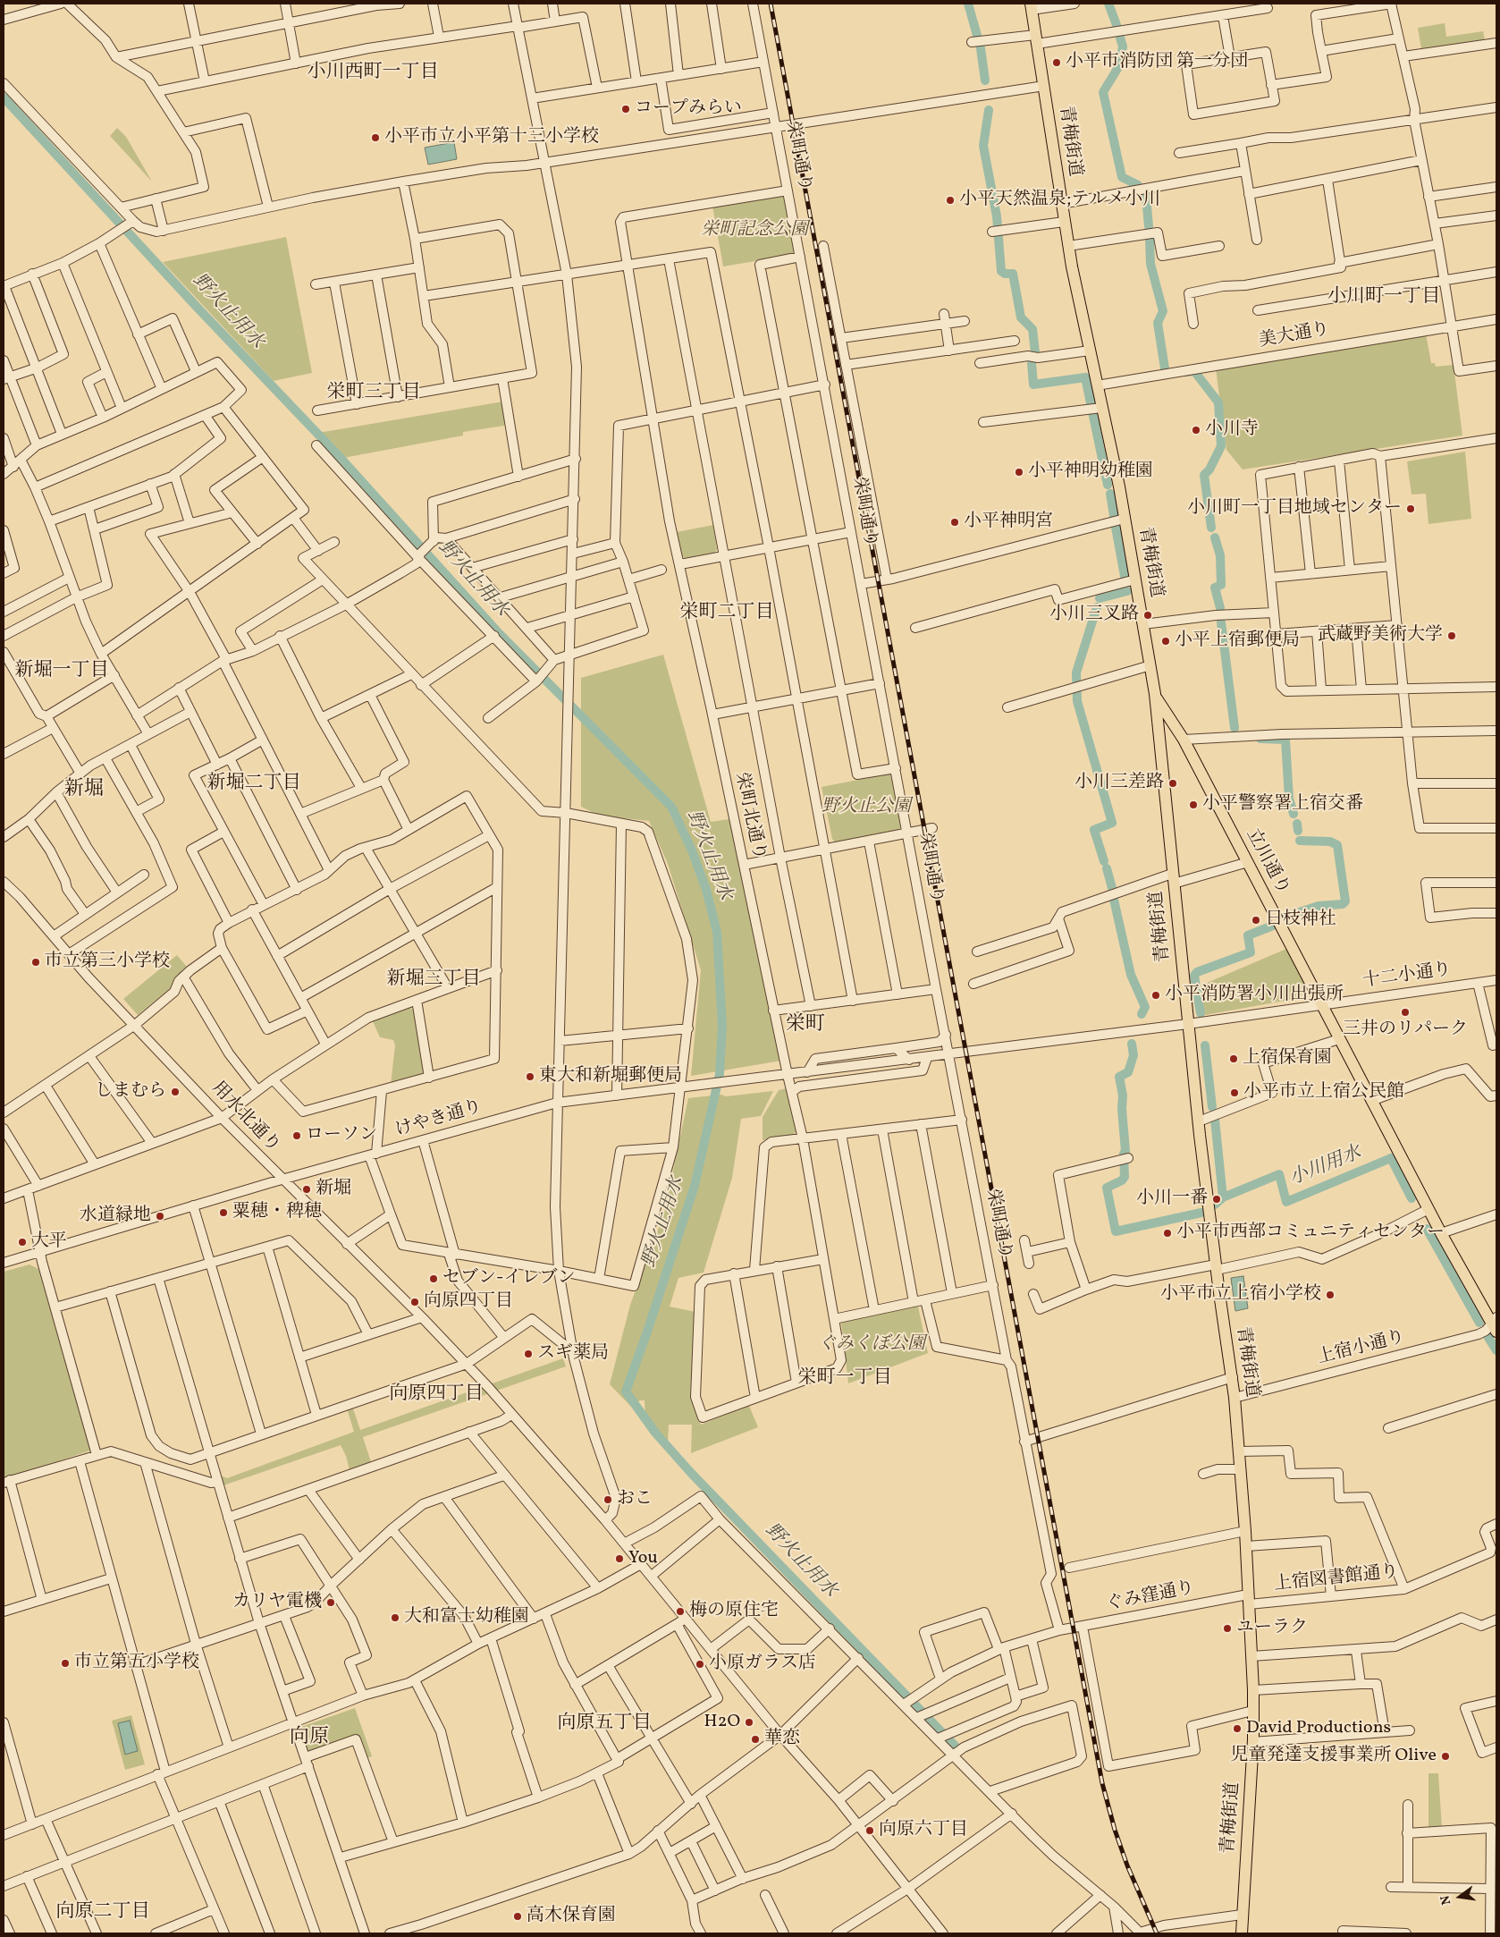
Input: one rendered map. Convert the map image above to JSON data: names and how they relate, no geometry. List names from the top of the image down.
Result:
{
  "streets": {
    "main road": ["青梅街道", "立川通り"],
    "street": [
      "栄町通り",
      "美大通り",
      "栄町北通り",
      "十二小通り",
      "用水北通り",
      "けやき通り",
      "上宿小通り",
      "上宿図書館通り",
      "ぐみ窪通り"
    ]
  },
  "crossings": [
    ["青梅街道", "美大通り"],
    ["青梅街道", "立川通り"],
    ["青梅街道", "十二小通り"],
    ["青梅街道", "上宿小通り"],
    ["青梅街道", "上宿図書館通り"],
    ["青梅街道", "ぐみ窪通り"],
    ["栄町通り", "栄町北通り"],
    ["栄町通り", "十二小通り"],
    ["栄町通り", "けやき通り"],
    ["栄町通り", "ぐみ窪通り"],
    ["栄町北通り", "けやき通り"],
    ["立川通り", "十二小通り"],
    ["立川通り", "上宿小通り"],
    ["十二小通り", "けやき通り"],
    ["用水北通り", "けやき通り"],
    ["上宿図書館通り", "ぐみ窪通り"]
  ],
  "districts": [
    "小川西町一丁目",
    "小川町一丁目",
    "栄町三丁目",
    "栄町二丁目",
    "新堀一丁目",
    "新堀二丁目",
    "新堀",
    "新堀三丁目",
    "栄町",
    "栄町一丁目",
    "向原四丁目",
    "向原五丁目",
    "向原",
    "向原二丁目"
  ],
  "water": ["野火止用水", "小川用水"],
  "parks": ["栄町記念公園", "野火止公園", "ぐみくぼ公園"],
  "places": [
    "小平市消防団 第一分団",
    "コープみらい",
    "小平市立小平第十三小学校",
    "小平天然温泉;テルメ小川",
    "小川寺",
    "小平神明幼稚園",
    "小川町一丁目地域センター",
    "小平神明宮",
    "小川三叉路",
    "武蔵野美術大学",
    "小平上宿郵便局",
    "小川三差路",
    "小平警察署上宿交番",
    "日枝神社",
    "市立第三小学校",
    "小平消防署小川出張所",
    "三井のリパーク",
    "上宿保育園",
    "東大和新堀郵便局",
    "しまむら",
    "小平市立上宿公民館",
    "ローソン",
    "新堀",
    "小川一番",
    "粟穂・稗穂",
    "水道緑地",
    "小平市西部コミュニティセンター",
    "大平",
    "セブン-イレブン",
    "小平市立上宿小学校",
    "向原四丁目",
    "スギ薬局",
    "おこ",
    "You",
    "カリヤ電機",
    "梅の原住宅",
    "大和富士幼稚園",
    "ユーラク",
    "市立第五小学校",
    "小原ガラス店",
    "H2O",
    "David Productions",
    "華恋",
    "児童発達支援事業所 Olive",
    "向原六丁目",
    "高木保育園"
  ],
  "north": "left"
}
